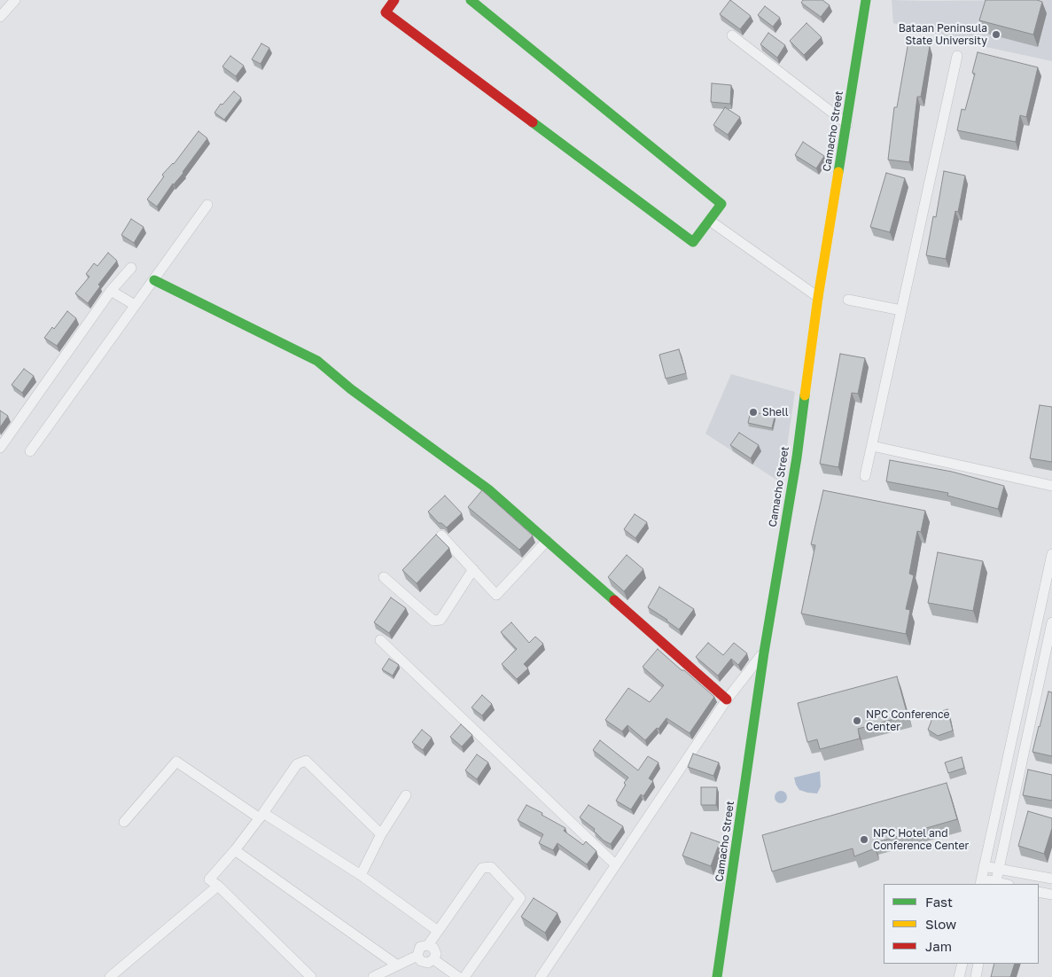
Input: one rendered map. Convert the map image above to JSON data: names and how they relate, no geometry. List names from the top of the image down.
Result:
{
  "streets": {
    "street": ["Camacho Street"]
  },
  "places": [
    "Bataan Peninsula State University",
    "Shell",
    "NPC Conference Center",
    "NPC Hotel and Conference Center"
  ],
  "legend": ["Fast", "Slow", "Jam"]
}
